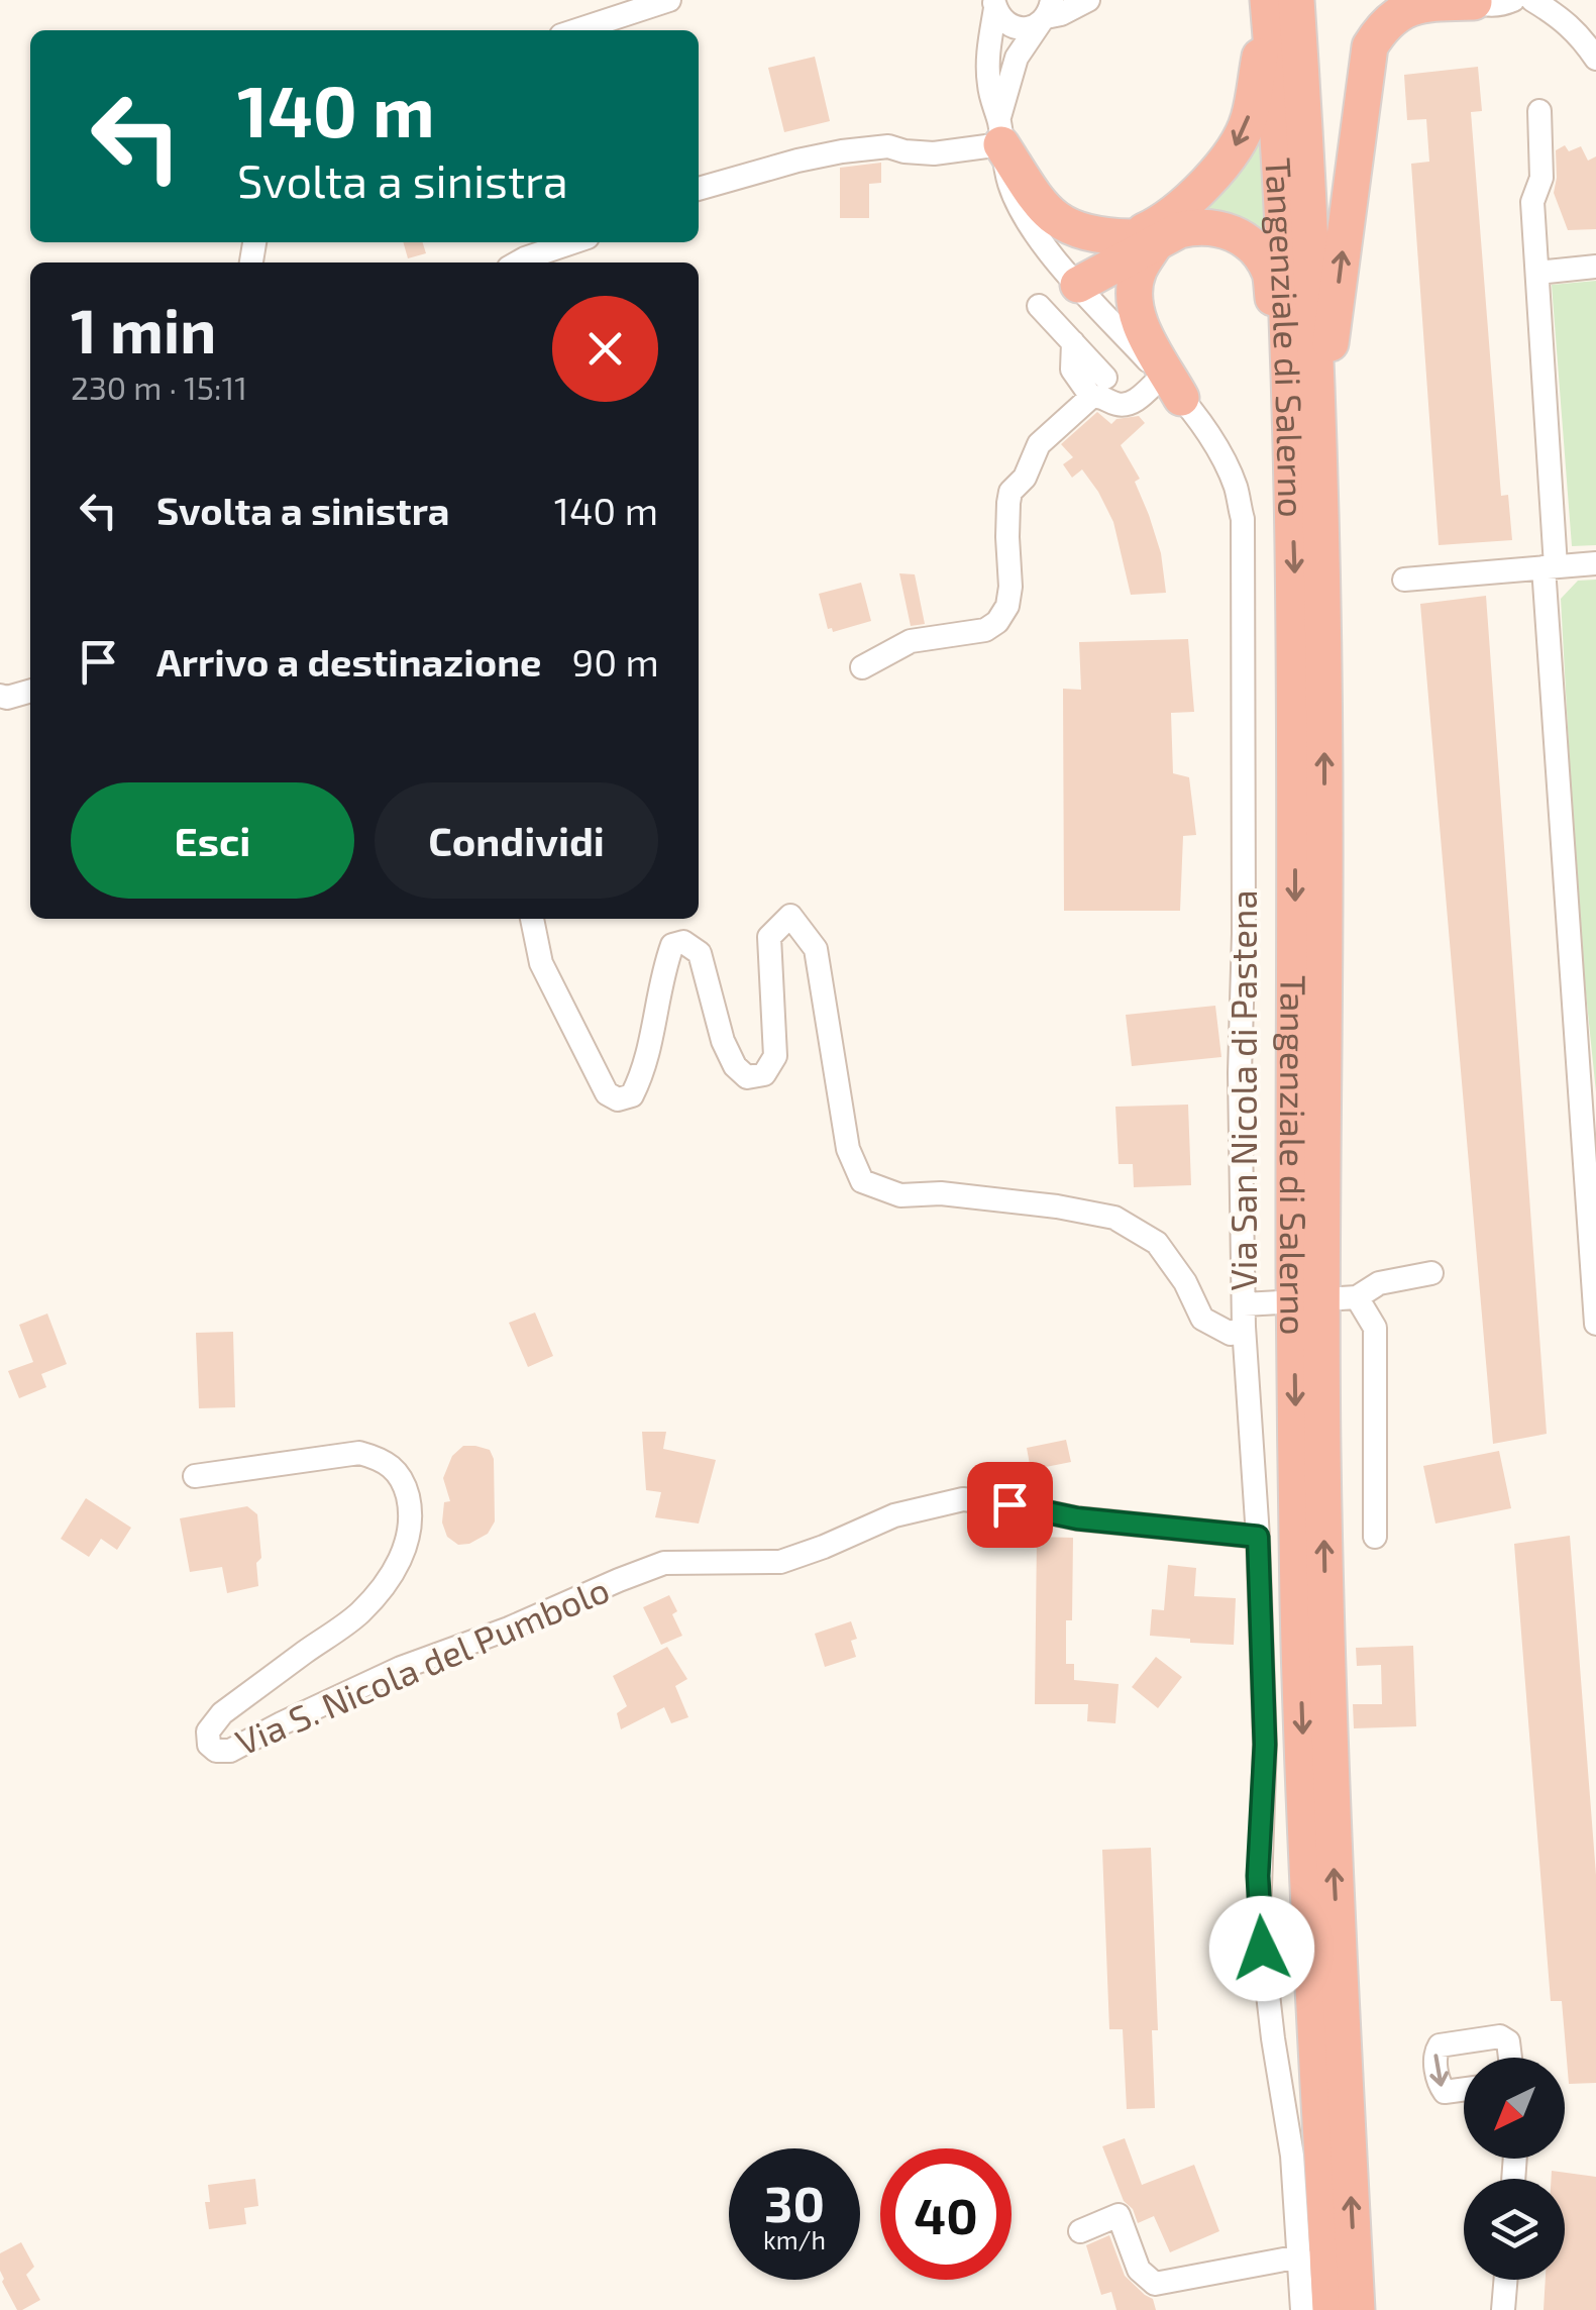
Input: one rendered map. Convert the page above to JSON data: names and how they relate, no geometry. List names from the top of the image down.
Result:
{
  "streets": {
    "highway": ["Tangenziale di Salerno"],
    "street": ["Via San Nicola di Pastena", "Via S. Nicola del Pumbolo"]
  },
  "north": "bottom left",
  "page": {
    "turn": ["140 m", "Svolta a sinistra"],
    "heading": ["1 min", "230 m · 15:11"],
    "list": [
      {
        "name": "Svolta a sinistra",
        "value": "140 m"
      },
      {
        "name": "Arrivo a destinazione",
        "value": "90 m"
      }
    ],
    "buttons": ["Esci", "Condividi"],
    "speed": "30 km/h",
    "limit": "40"
  }
}
